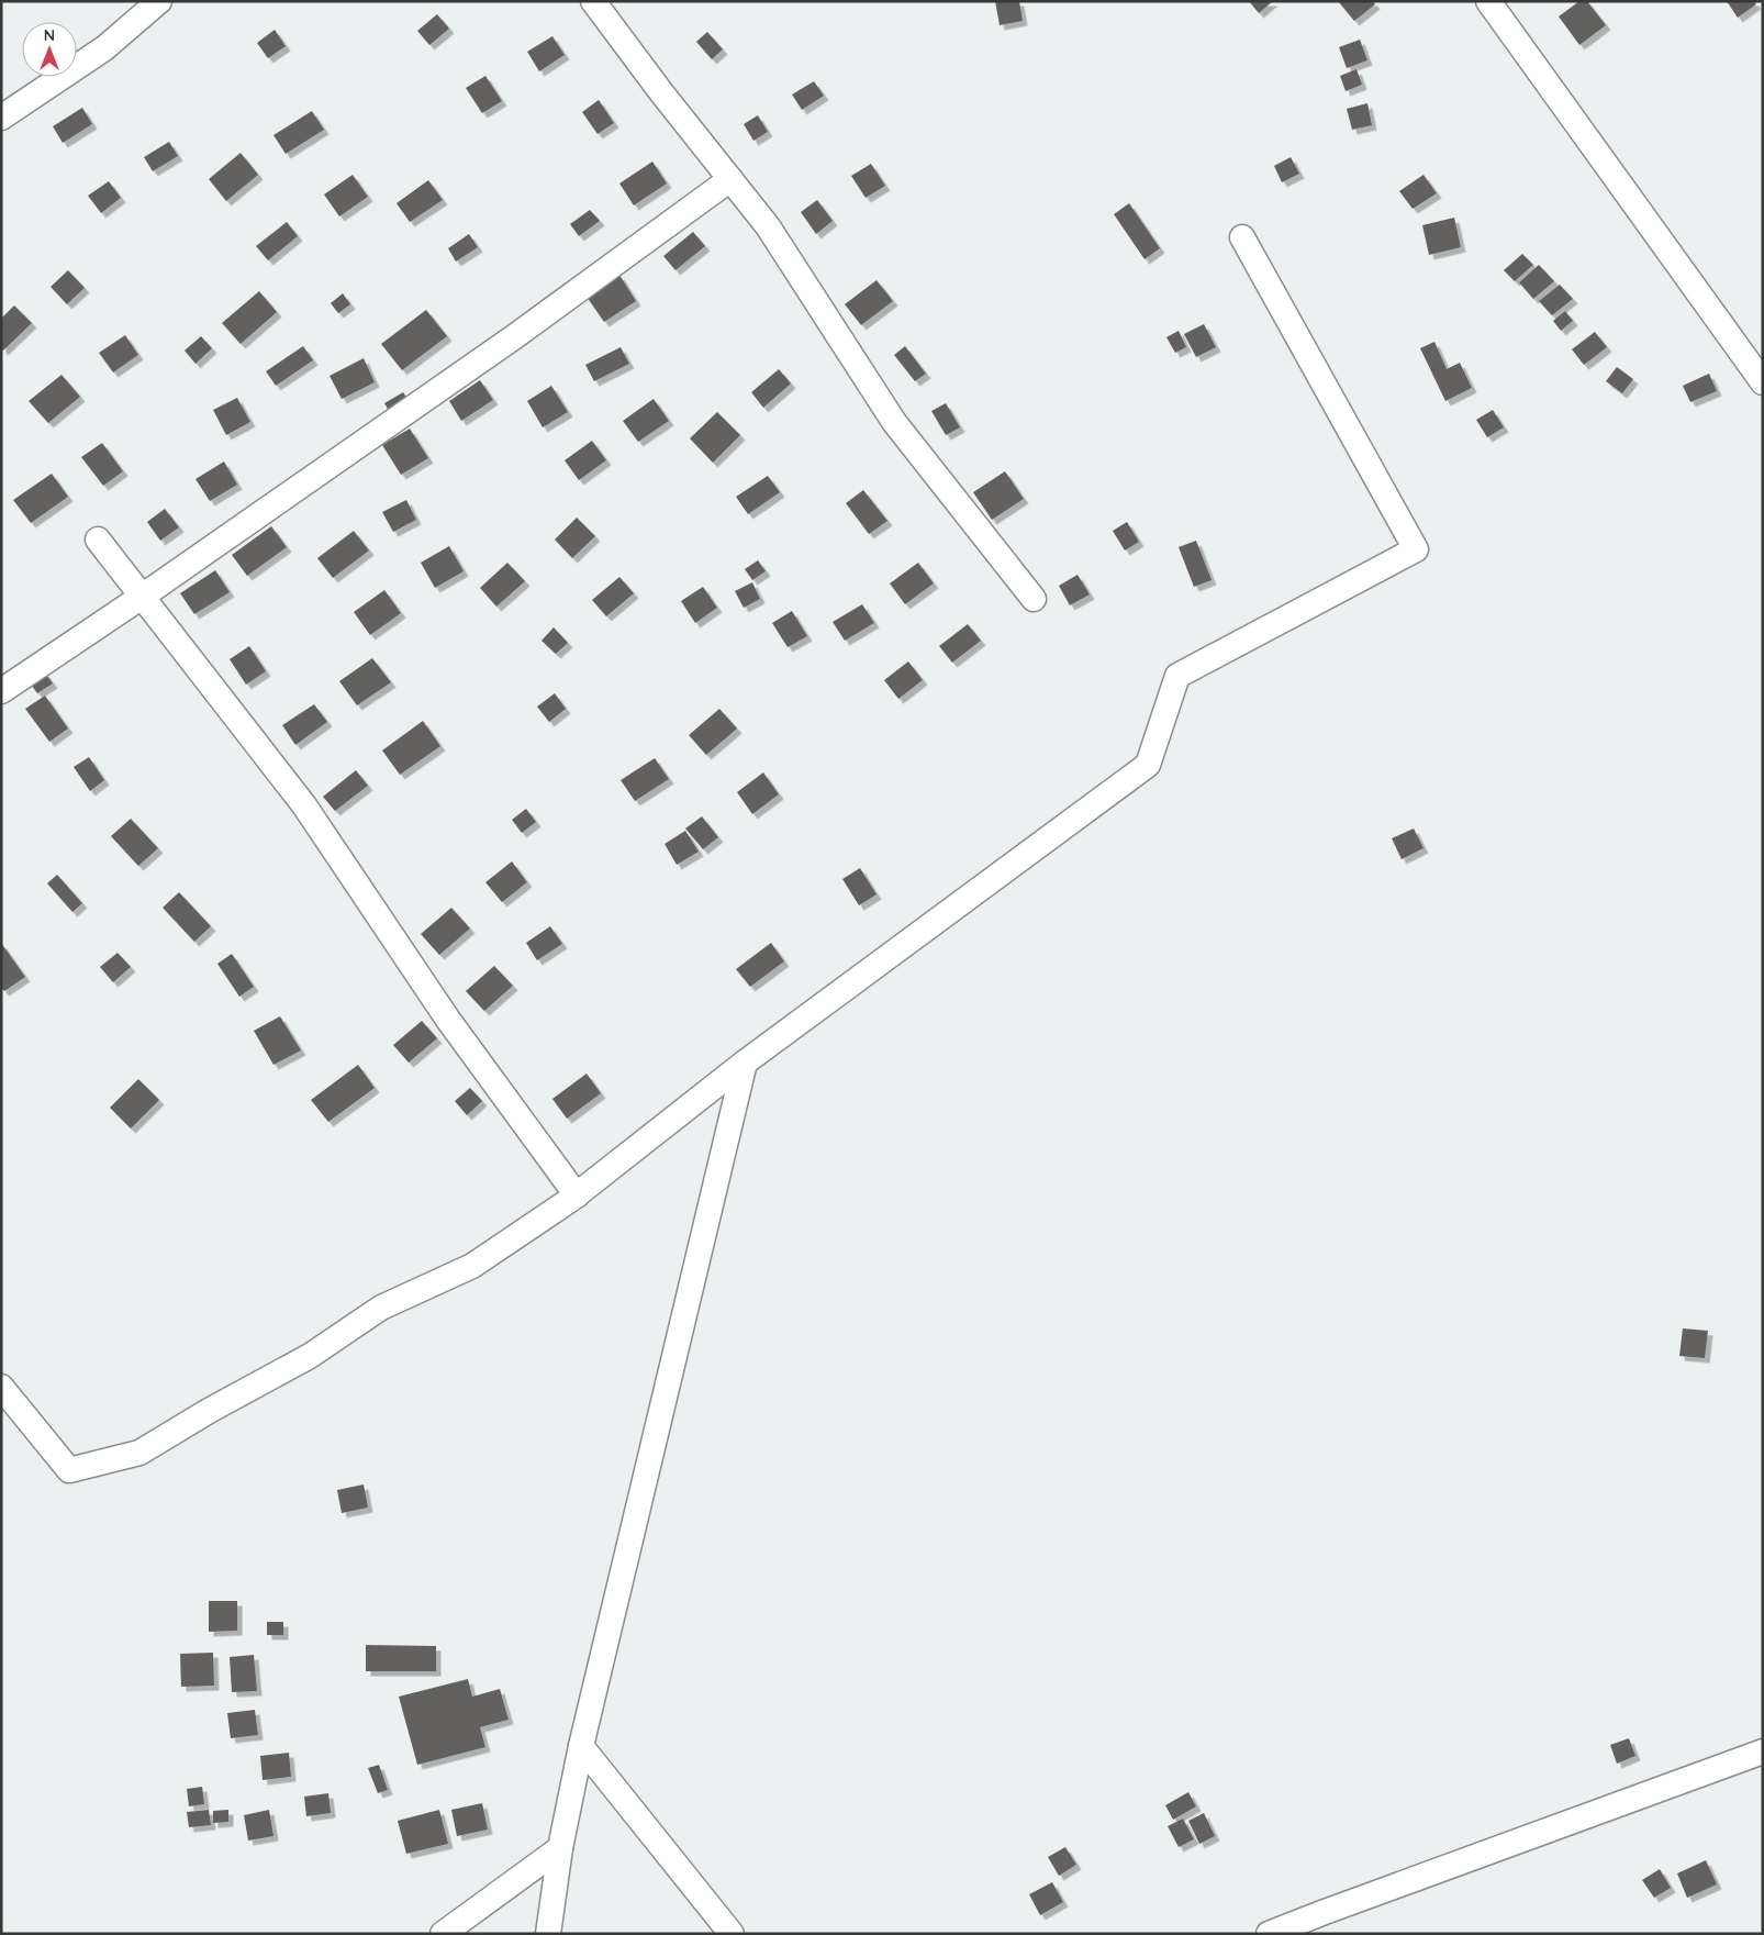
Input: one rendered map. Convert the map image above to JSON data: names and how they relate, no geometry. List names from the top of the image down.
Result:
{
  "north": "top"
}
